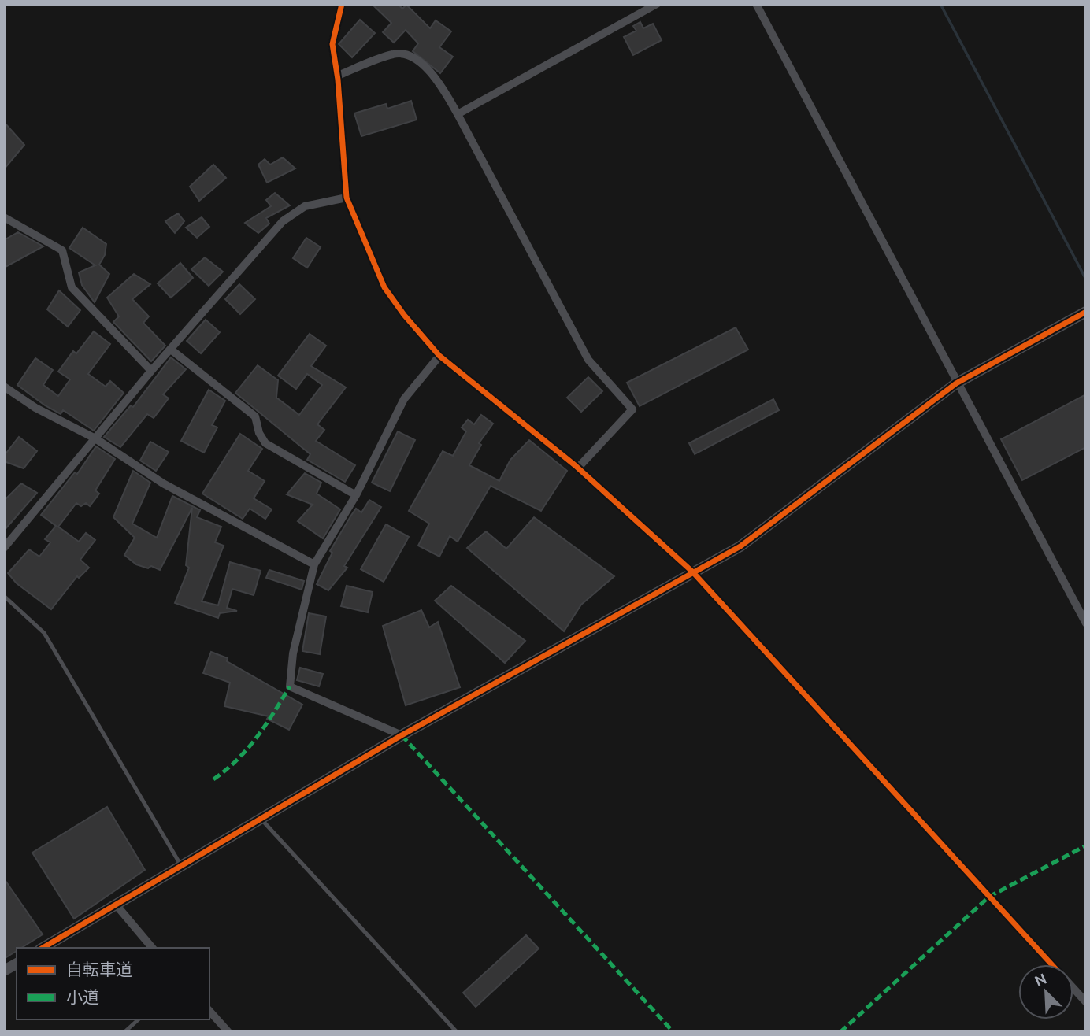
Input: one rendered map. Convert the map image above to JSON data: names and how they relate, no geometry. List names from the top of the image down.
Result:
{
  "legend": ["自転車道", "小道"],
  "north": "top left"
}
